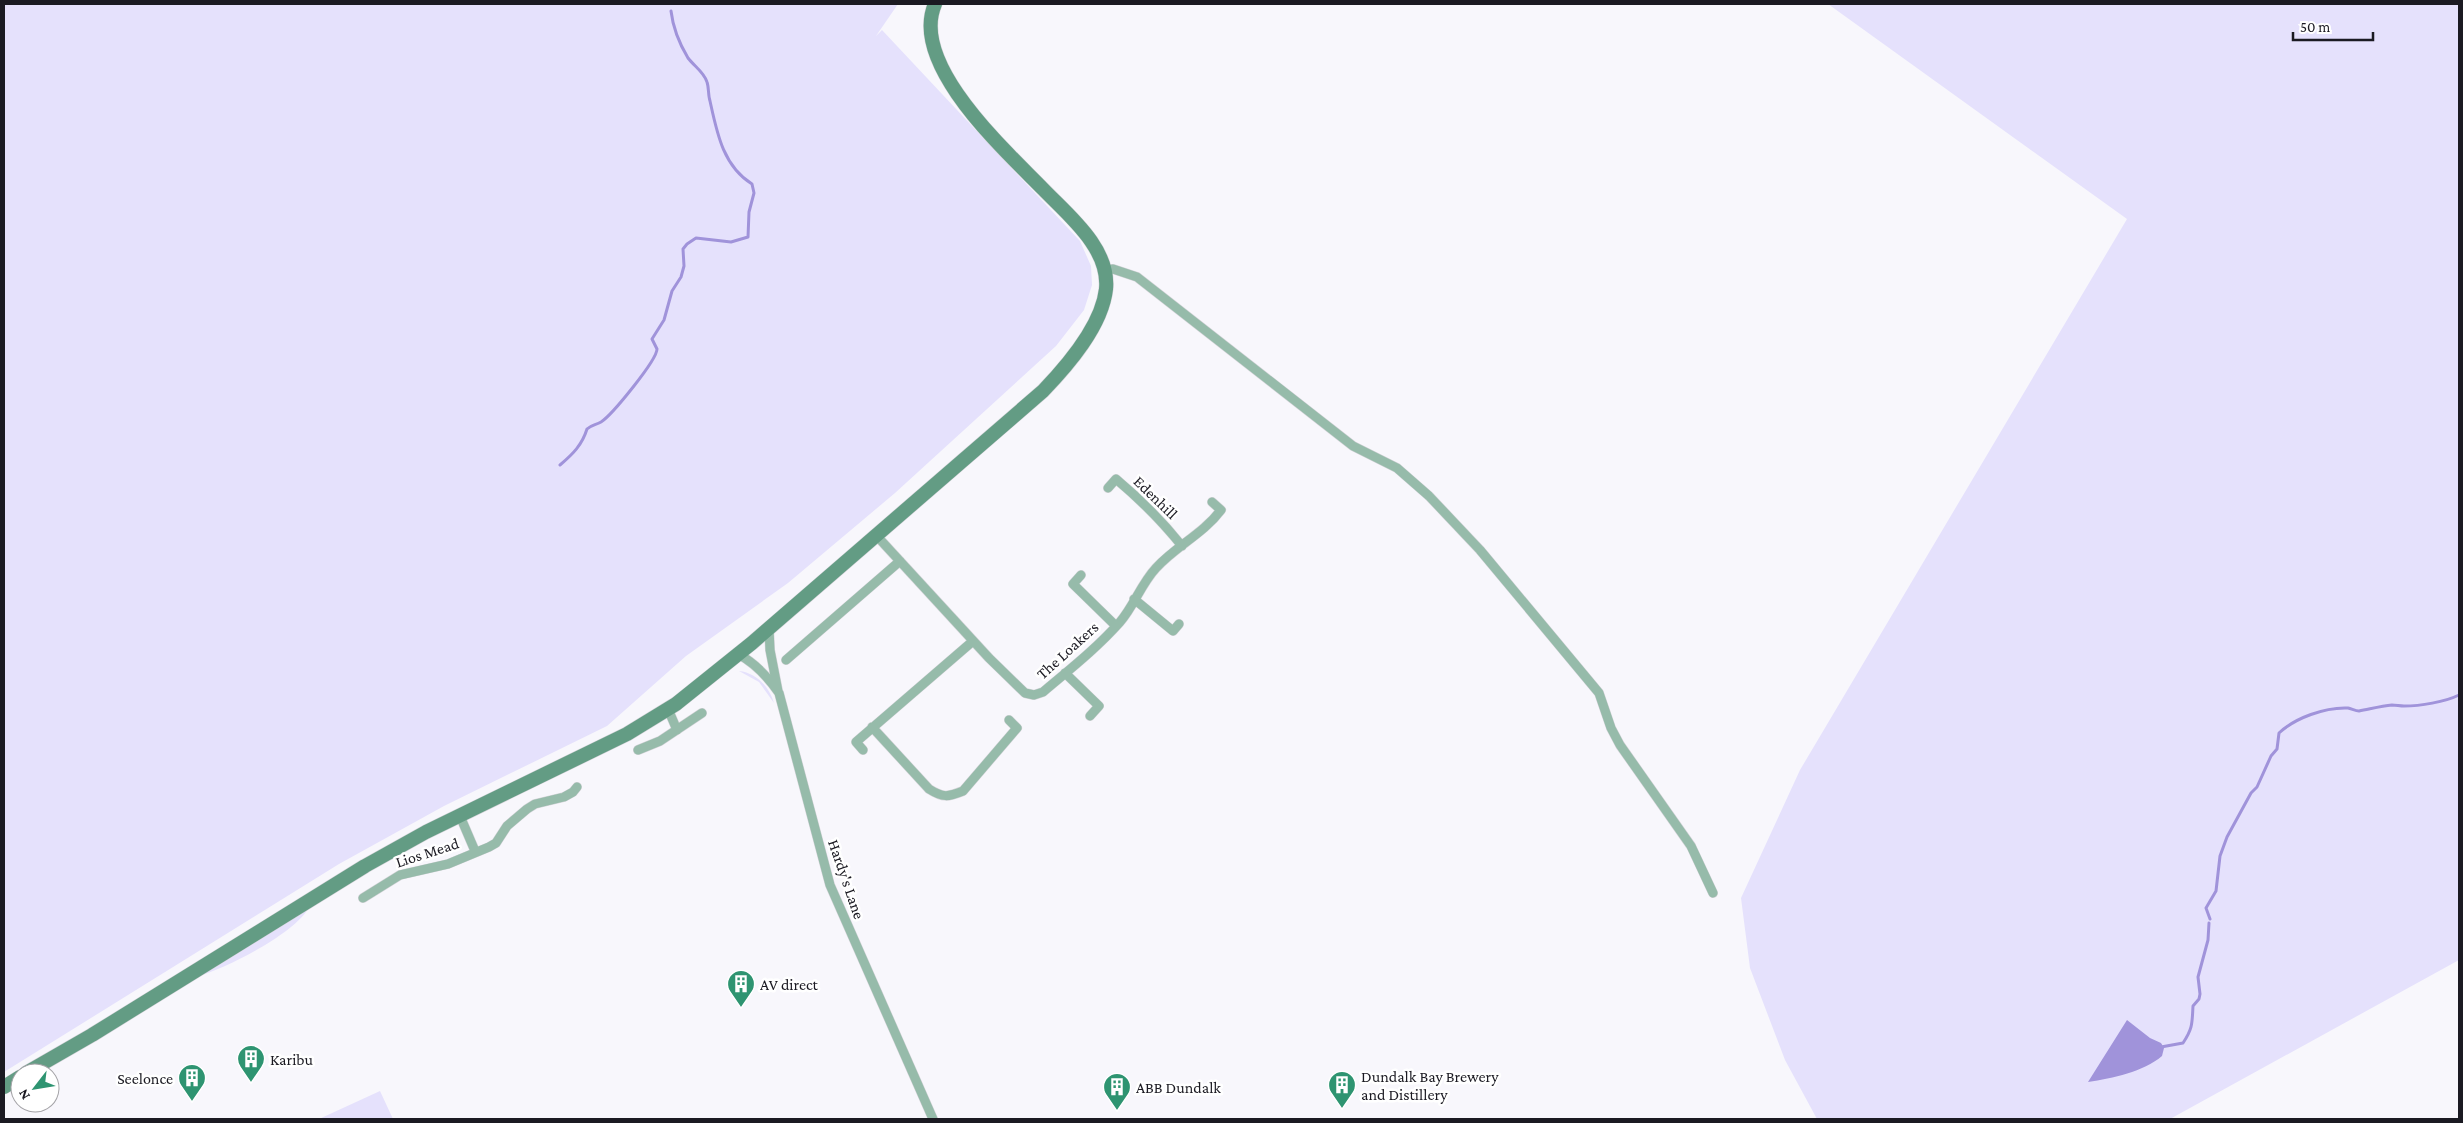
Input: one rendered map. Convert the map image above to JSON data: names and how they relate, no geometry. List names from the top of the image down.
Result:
{
  "streets": {
    "street": [
      "Edenhill",
      "The Loakers",
      "Lios Mead",
      "Hardy's Lane"
    ]
  },
  "crossings": [
    ["Edenhill", "The Loakers"]
  ],
  "places": {
    "building": [
      "AV direct",
      "Karibu",
      "Seelonce",
      "Dundalk Bay Brewery and Distillery",
      "ABB Dundalk"
    ]
  },
  "scale_bar": "50 m",
  "north": "bottom left"
}
